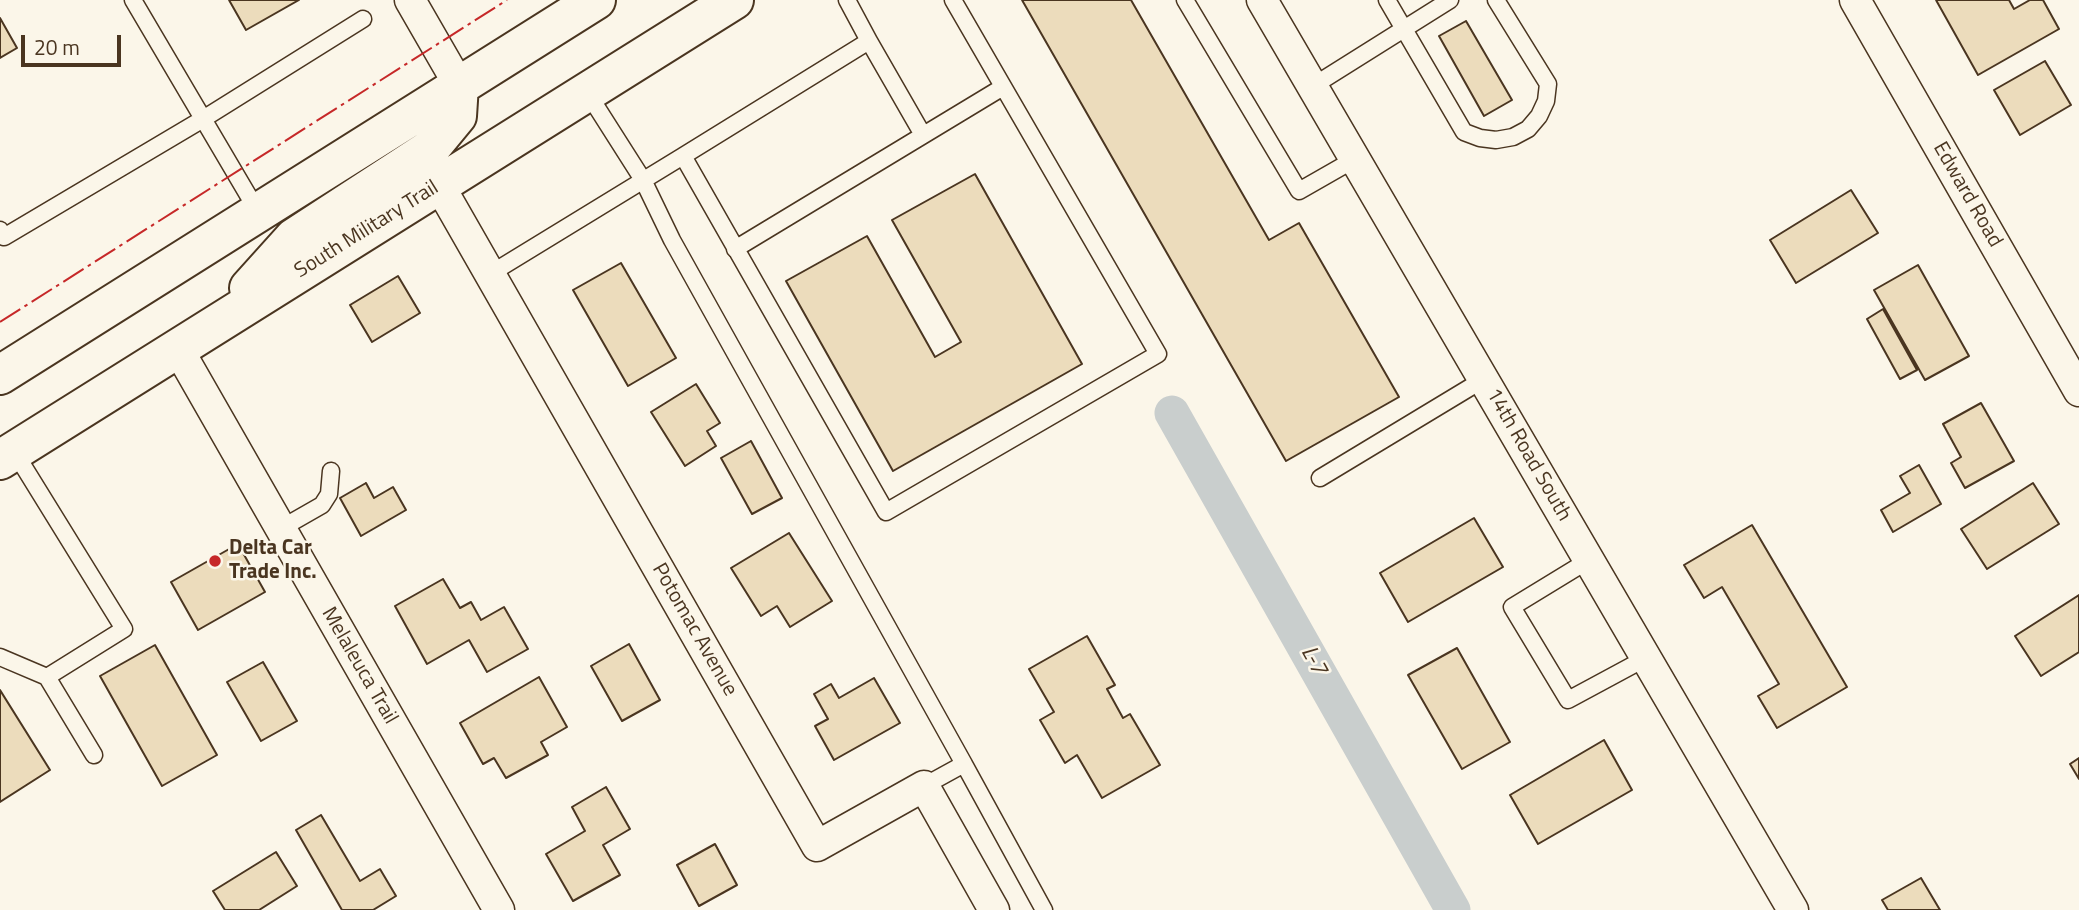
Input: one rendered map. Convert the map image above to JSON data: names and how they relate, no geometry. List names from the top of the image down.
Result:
{
  "streets": {
    "main road": ["South Military Trail"],
    "street": [
      "Edward Road",
      "14th Road South",
      "Potomac Avenue",
      "Melaleuca Trail"
    ]
  },
  "crossings": [
    ["South Military Trail", "Potomac Avenue"],
    ["South Military Trail", "Melaleuca Trail"]
  ],
  "water": ["L-7"],
  "places": ["Delta Car Trade Inc."],
  "scale_bar": "20 m"
}
